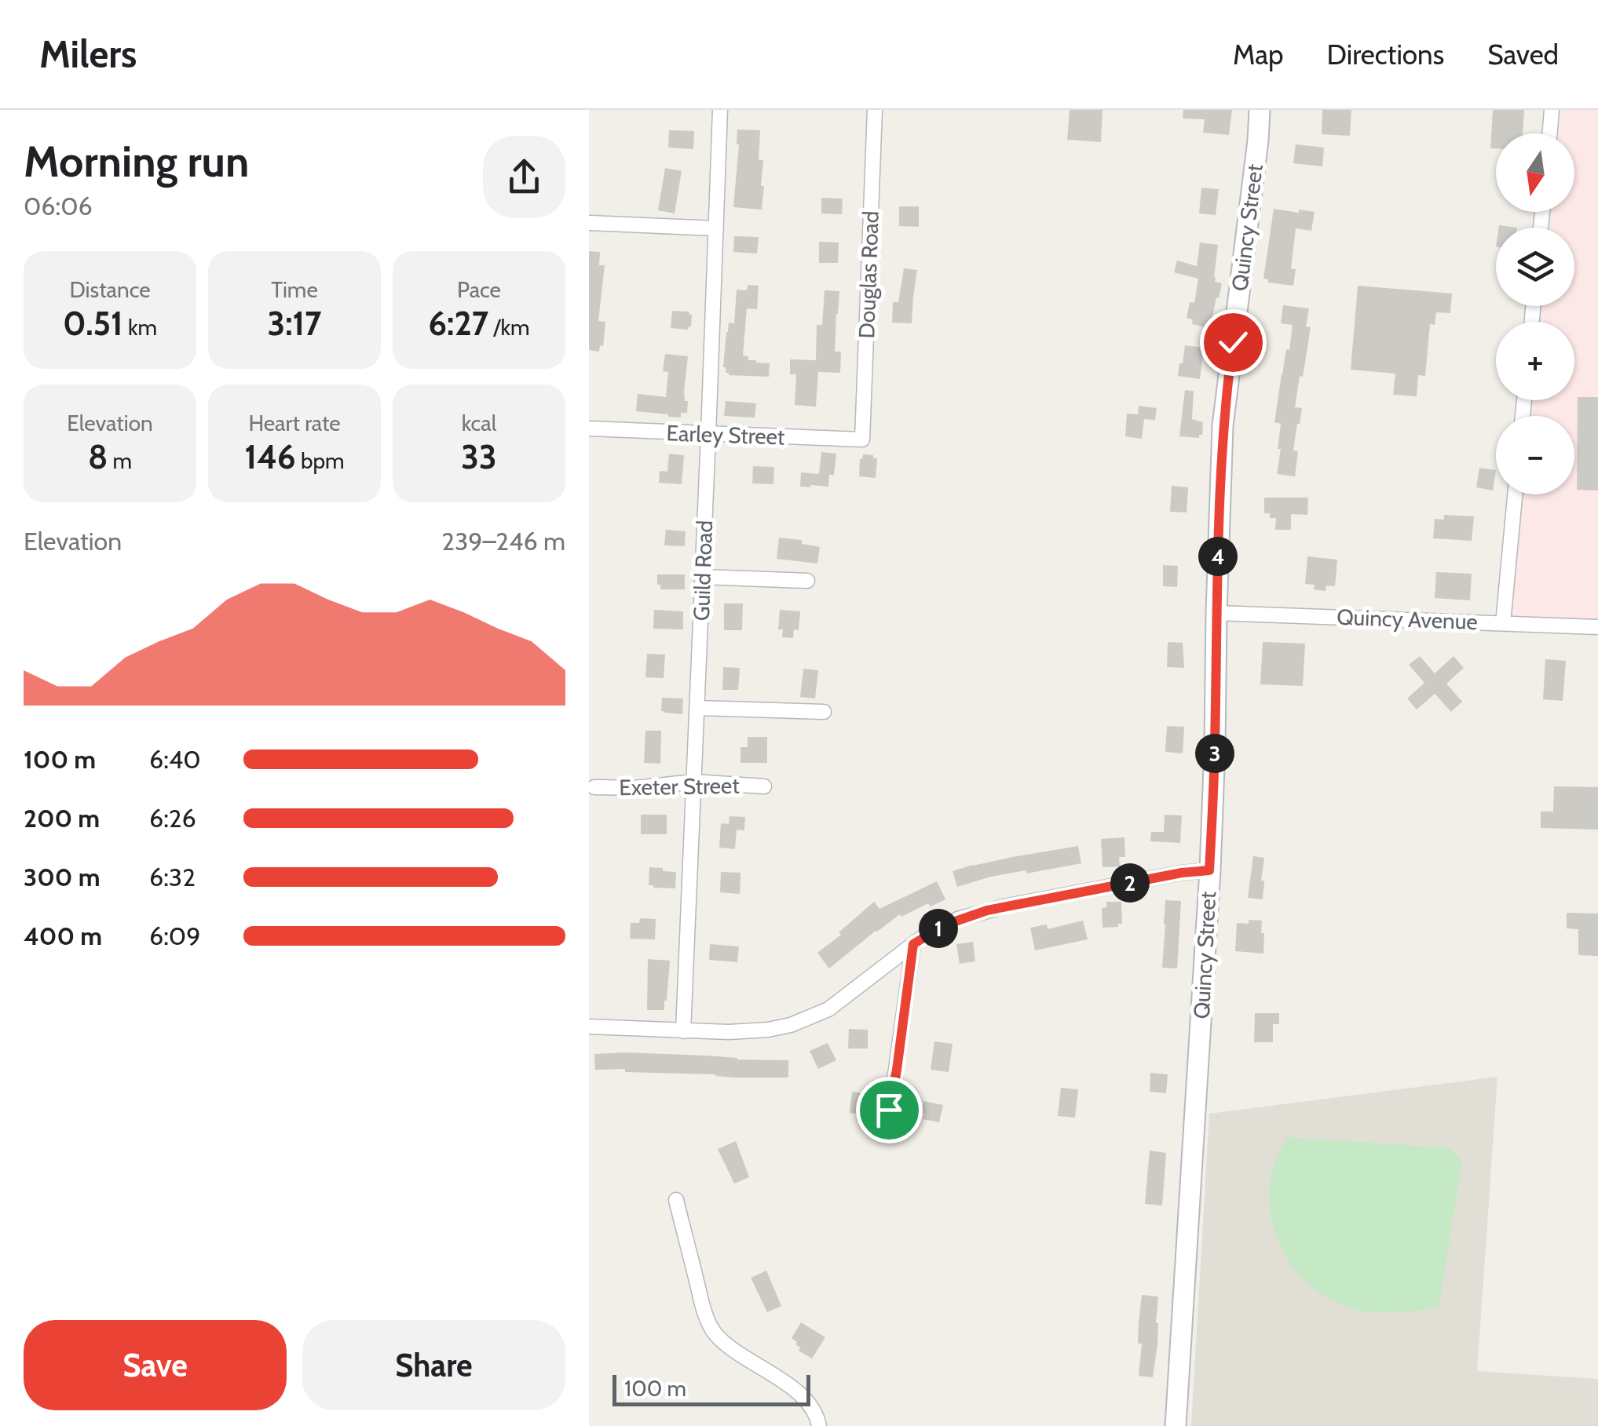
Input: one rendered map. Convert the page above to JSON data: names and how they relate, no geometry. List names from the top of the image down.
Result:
{
  "streets": {
    "main road": ["Quincy Street"],
    "street": [
      "Douglas Road",
      "Earley Street",
      "Guild Road",
      "Quincy Avenue",
      "Exeter Street"
    ]
  },
  "crossings": [
    ["Quincy Street", "Quincy Avenue"],
    ["Douglas Road", "Earley Street"],
    ["Earley Street", "Guild Road"],
    ["Guild Road", "Exeter Street"]
  ],
  "scale_bar": "100 m",
  "north": "bottom",
  "page": {
    "header": "Milers",
    "nav": ["Map", "Directions", "Saved"],
    "heading": ["Morning run", "06:06"],
    "map_buttons": ["+", "−"],
    "stats": [
      ["Distance", "0.51 km"],
      ["Time", "3:17"],
      ["Pace", "6:27 /km"],
      ["Elevation", "8 m"],
      ["Heart rate", "146 bpm"],
      ["kcal", "33"]
    ],
    "chart": ["Elevation", "239–246 m"],
    "pins": [
      "4",
      "3",
      "2",
      "1"
    ],
    "list": [
      {
        "name": "100 m",
        "note": "6:40"
      },
      {
        "name": "200 m",
        "note": "6:26"
      },
      {
        "name": "300 m",
        "note": "6:32"
      },
      {
        "name": "400 m",
        "note": "6:09"
      }
    ],
    "buttons": ["Save", "Share"],
    "scale": "100 m"
  }
}
